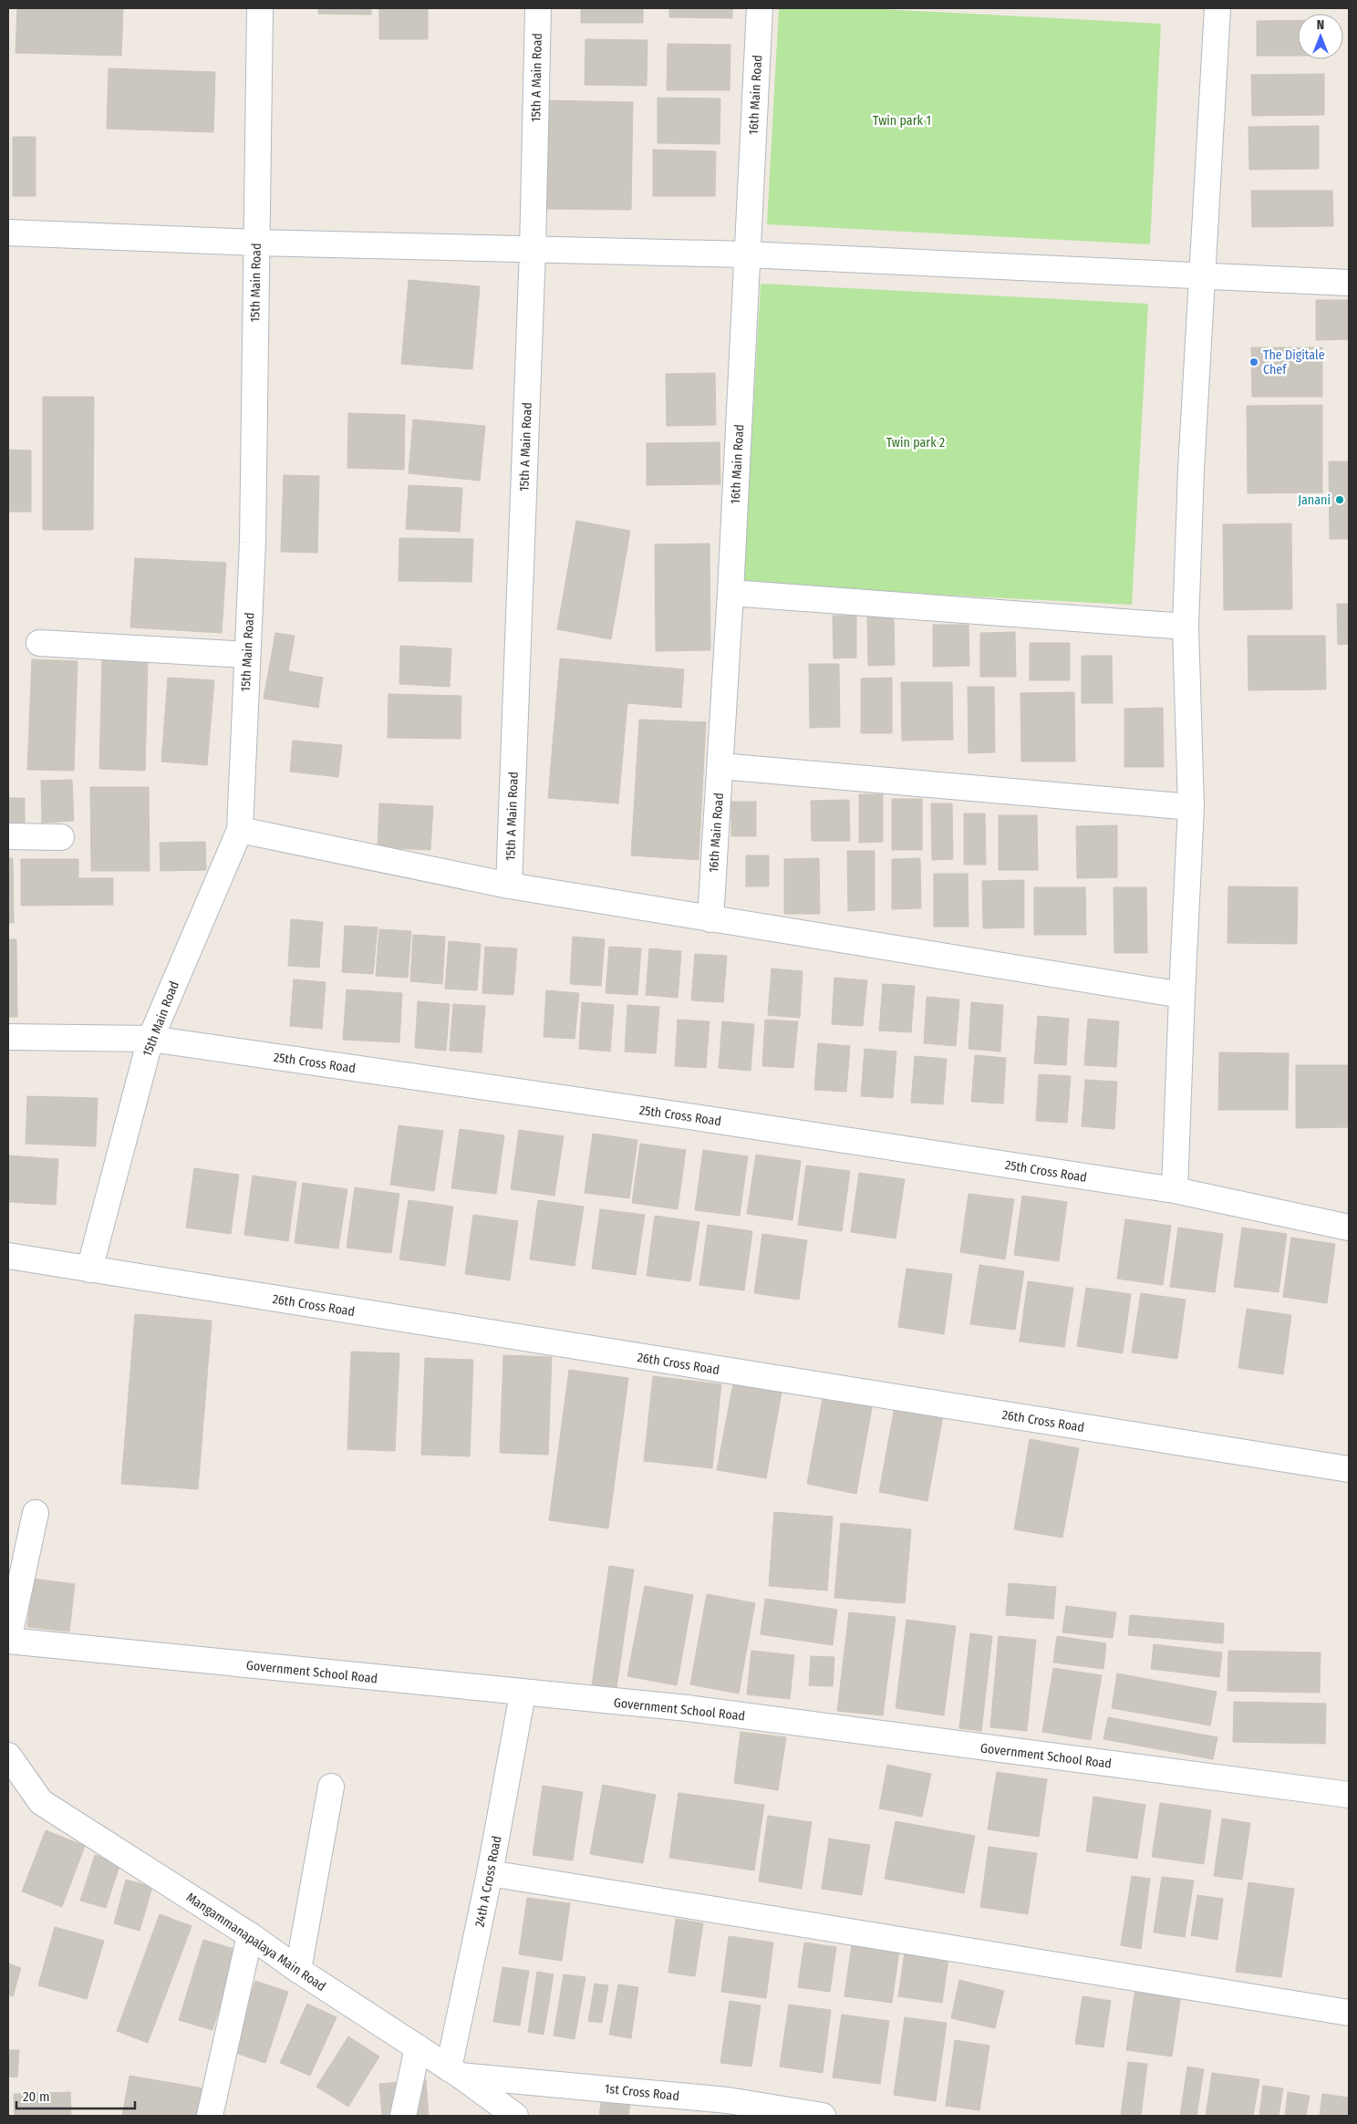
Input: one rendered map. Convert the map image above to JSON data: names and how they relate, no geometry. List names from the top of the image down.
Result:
{
  "streets": {
    "street": [
      "15th A Main Road",
      "16th Main Road",
      "15th Main Road",
      "25th Cross Road",
      "26th Cross Road",
      "Government School Road",
      "24th A Cross Road",
      "Mangammanapalaya Main Road",
      "1st Cross Road"
    ]
  },
  "crossings": [
    ["15th Main Road", "25th Cross Road"],
    ["15th Main Road", "26th Cross Road"],
    ["Government School Road", "24th A Cross Road"],
    ["24th A Cross Road", "Mangammanapalaya Main Road"],
    ["24th A Cross Road", "1st Cross Road"],
    ["Mangammanapalaya Main Road", "1st Cross Road"]
  ],
  "parks": ["Twin park 1", "Twin park 2"],
  "places": ["The Digitale Chef", "Janani"],
  "scale_bar": "20 m",
  "north": "top"
}
